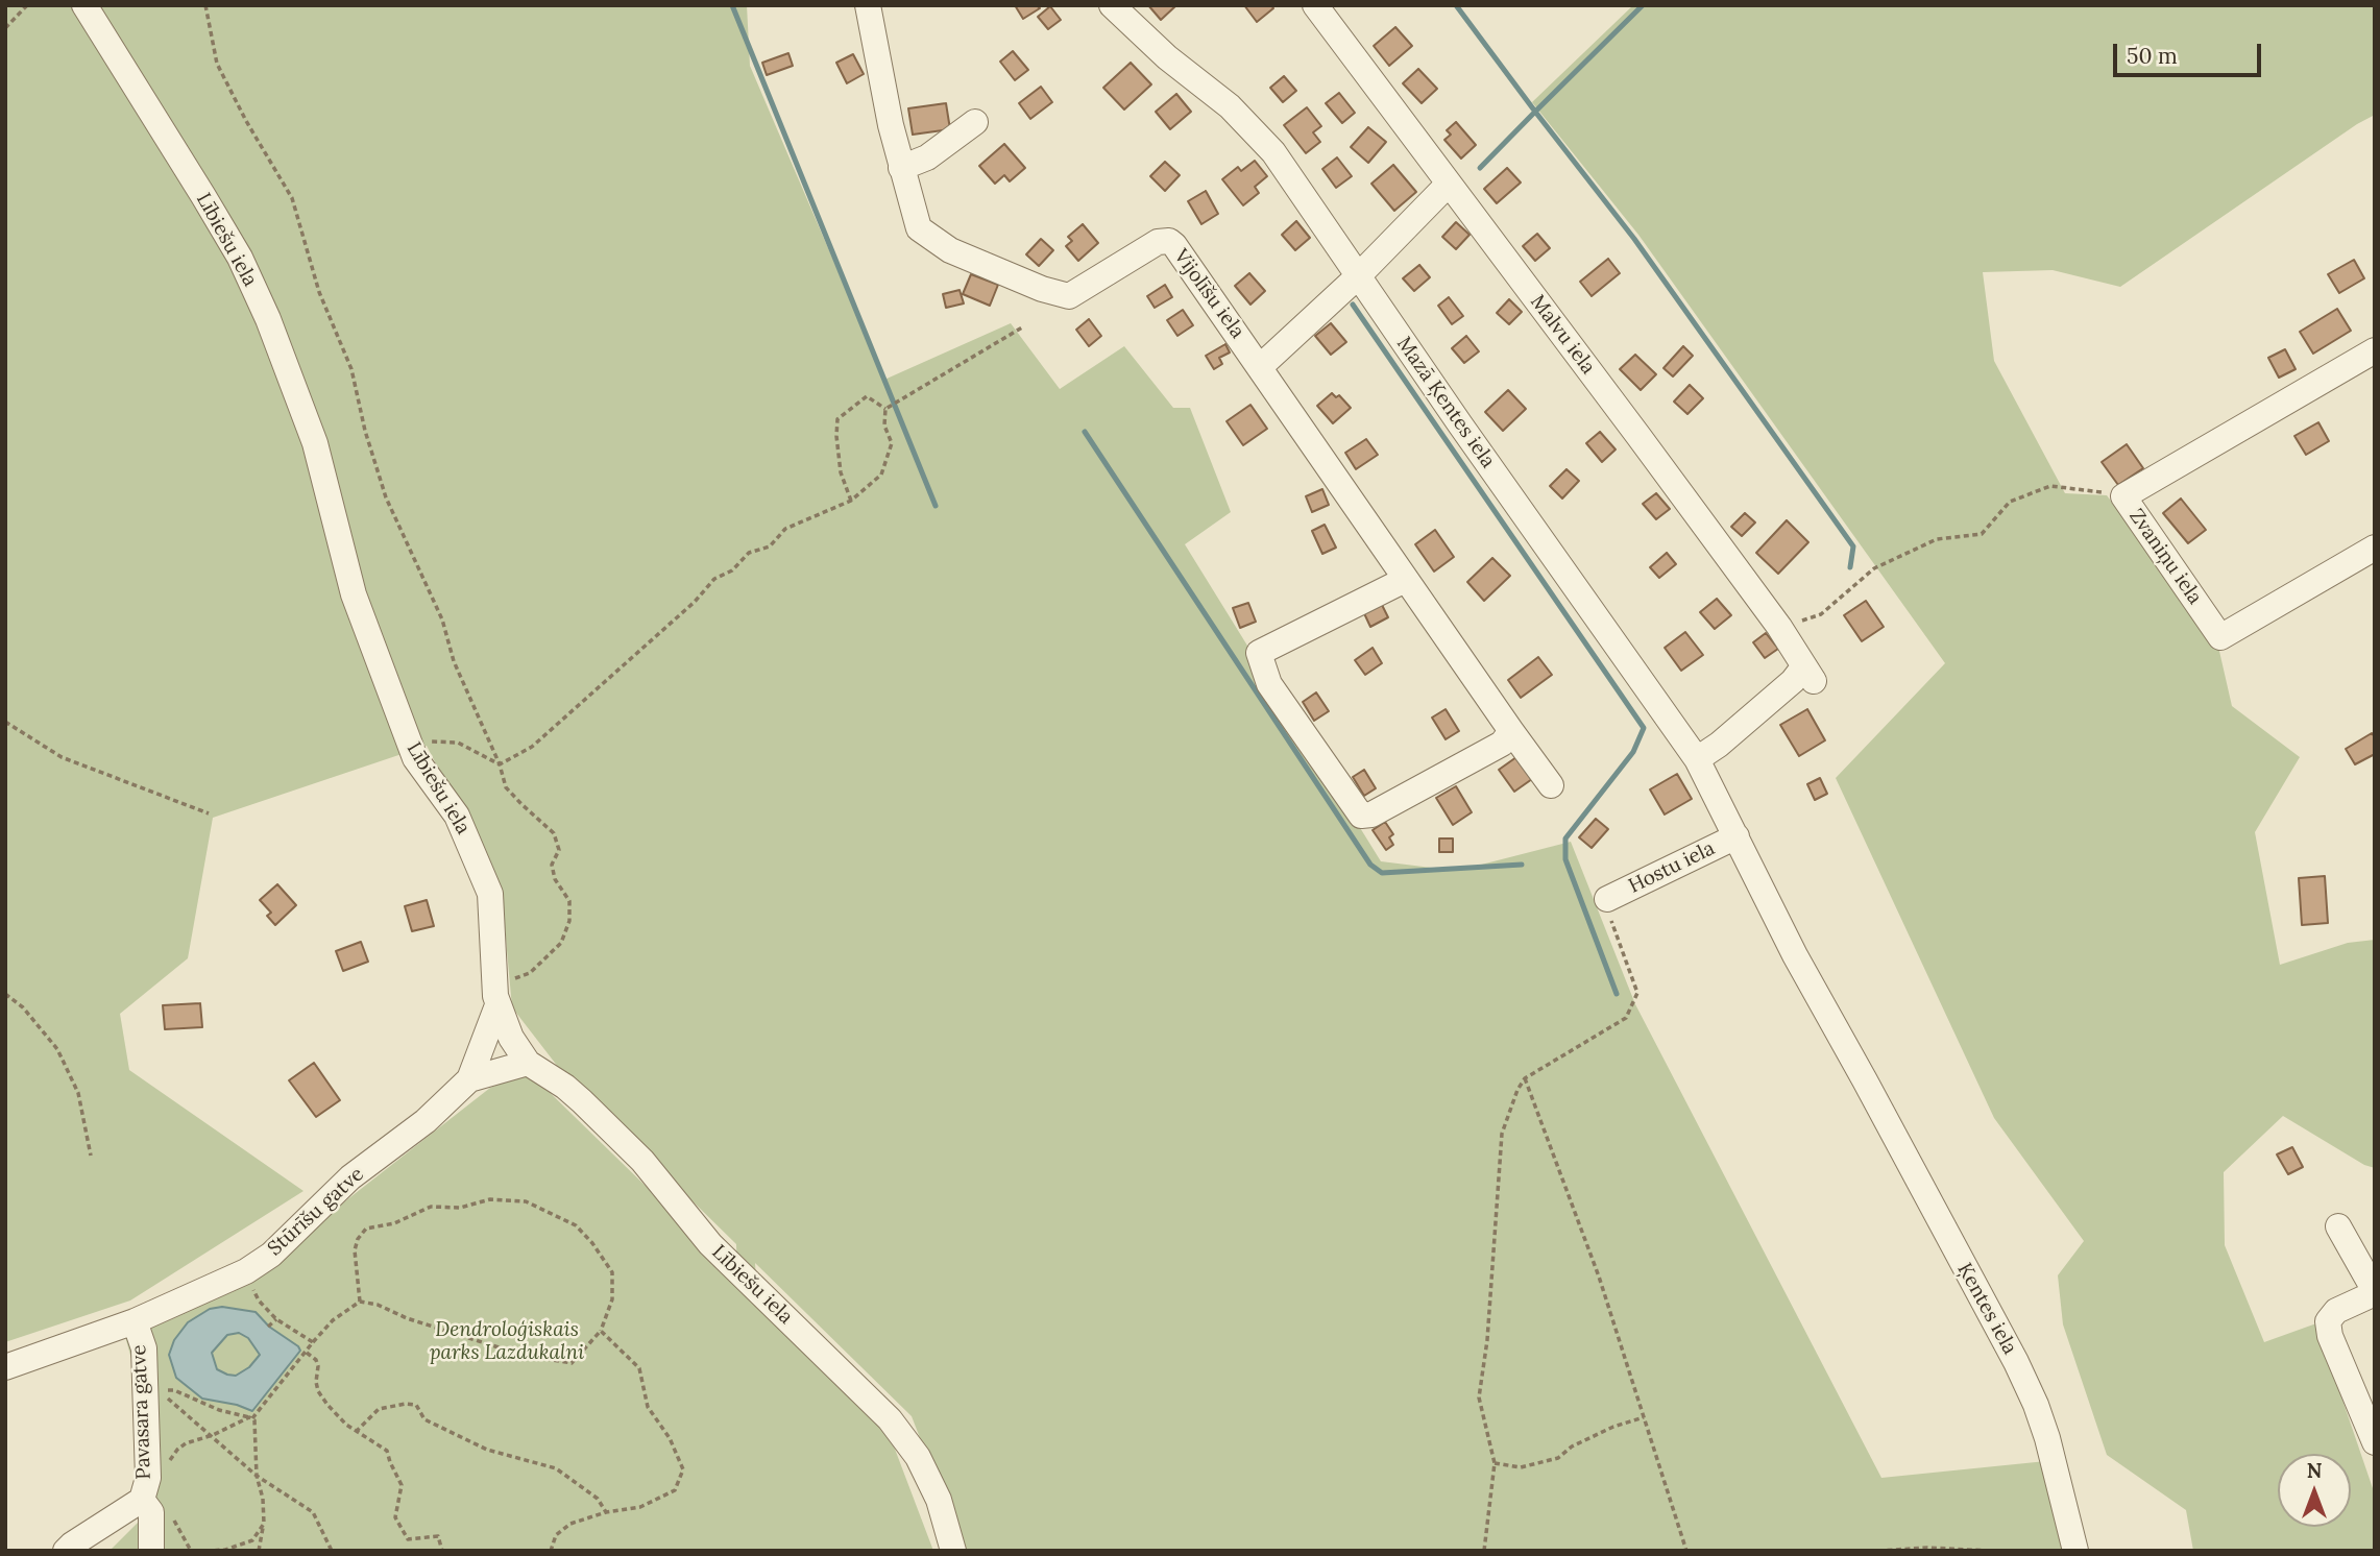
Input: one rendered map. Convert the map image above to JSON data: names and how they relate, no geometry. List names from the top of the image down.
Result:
{
  "streets": {
    "street": [
      "Lībiešu iela",
      "Vijolīšu iela",
      "Malvu iela",
      "Mazā Ķentes iela",
      "Zvaniņu iela",
      "Hostu iela",
      "Stūrīšu gatve",
      "Ķentes iela",
      "Pavasara gatve"
    ]
  },
  "crossings": [
    ["Lībiešu iela", "Stūrīšu gatve"],
    ["Malvu iela", "Mazā Ķentes iela"],
    ["Mazā Ķentes iela", "Hostu iela"],
    ["Mazā Ķentes iela", "Ķentes iela"],
    ["Hostu iela", "Ķentes iela"],
    ["Stūrīšu gatve", "Pavasara gatve"]
  ],
  "parks": ["Dendroloģiskais parks Lazdukalni"],
  "scale_bar": "50 m",
  "north": "top"
}
